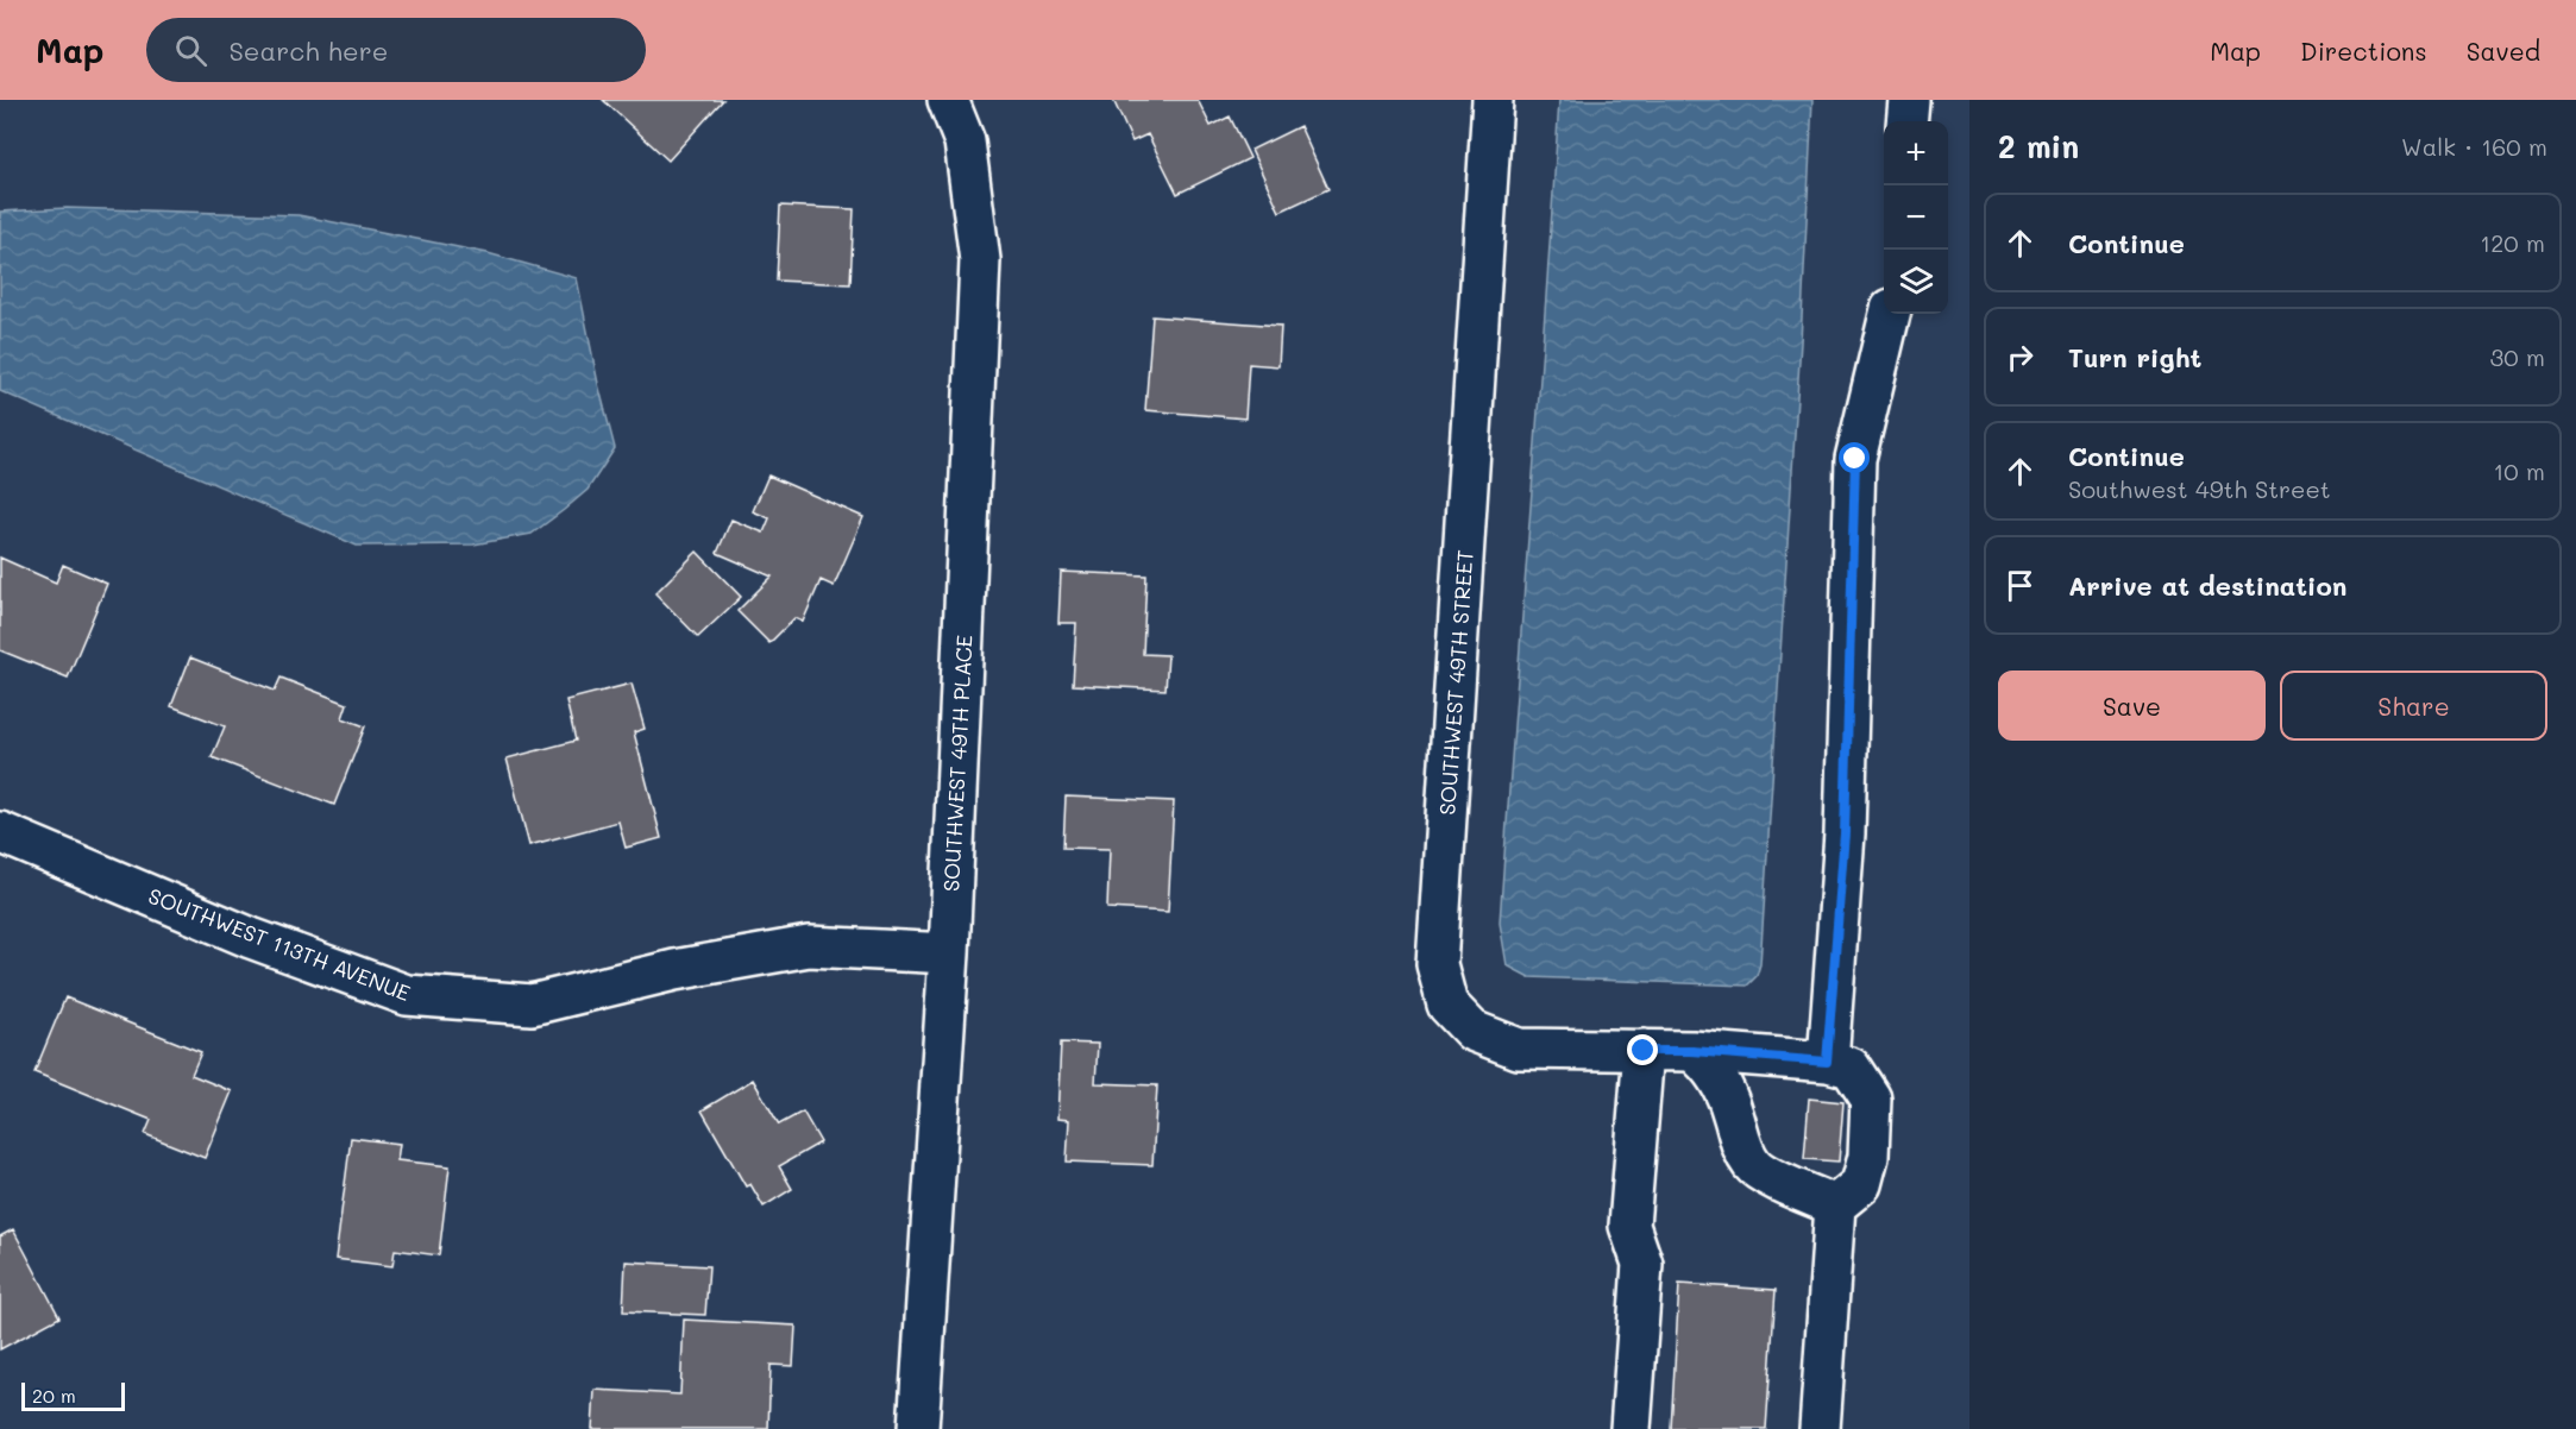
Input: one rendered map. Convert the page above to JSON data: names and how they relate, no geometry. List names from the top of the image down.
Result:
{
  "streets": {
    "street": ["SOUTHWEST 49TH STREET", "SOUTHWEST 49TH PLACE", "SOUTHWEST 113TH AVENUE"]
  },
  "crossings": [
    ["SOUTHWEST 49TH PLACE", "SOUTHWEST 113TH AVENUE"]
  ],
  "scale_bar": "20 m",
  "page": {
    "header": "Map",
    "search": "Search here",
    "nav": ["Map", "Directions", "Saved"],
    "heading": ["2 min", "Walk · 160 m"],
    "map_buttons": ["+", "−"],
    "list": [
      ["Continue", "120 m"],
      ["Turn right", "30 m"],
      ["Continue", "Southwest 49th Street", "10 m"],
      "Arrive at destination"
    ],
    "buttons": ["Save", "Share"],
    "scale": "20 m"
  }
}
